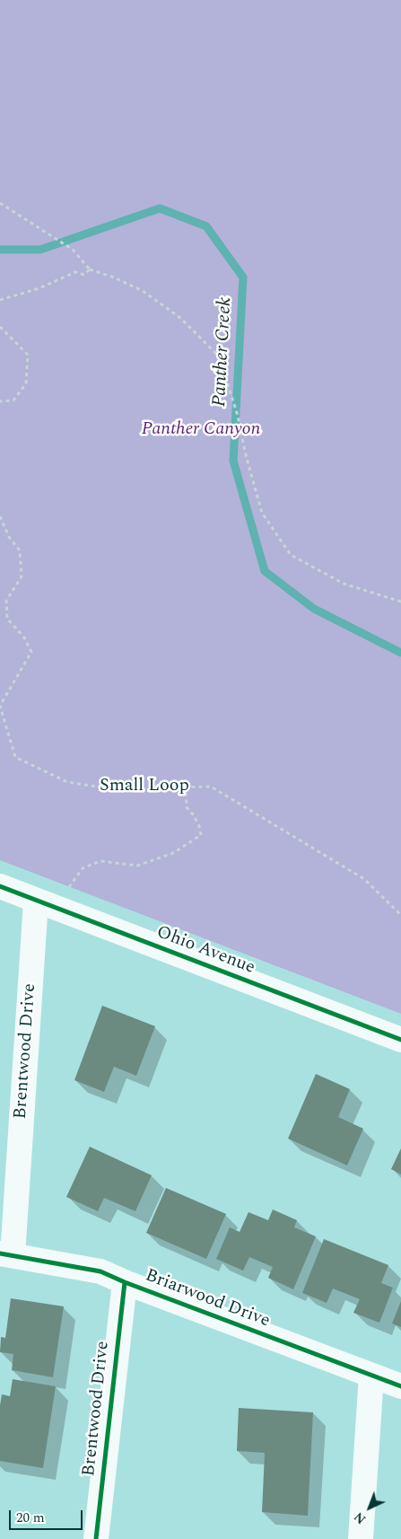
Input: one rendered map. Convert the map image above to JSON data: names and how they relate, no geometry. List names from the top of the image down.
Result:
{
  "streets": {
    "street": ["Ohio Avenue", "Brentwood Drive", "Briarwood Drive"],
    "path": ["Small Loop"]
  },
  "crossings": [
    ["Ohio Avenue", "Brentwood Drive"],
    ["Brentwood Drive", "Briarwood Drive"]
  ],
  "water": ["Panther Creek"],
  "parks": ["Panther Canyon"],
  "scale_bar": "20 m",
  "north": "bottom left"
}
